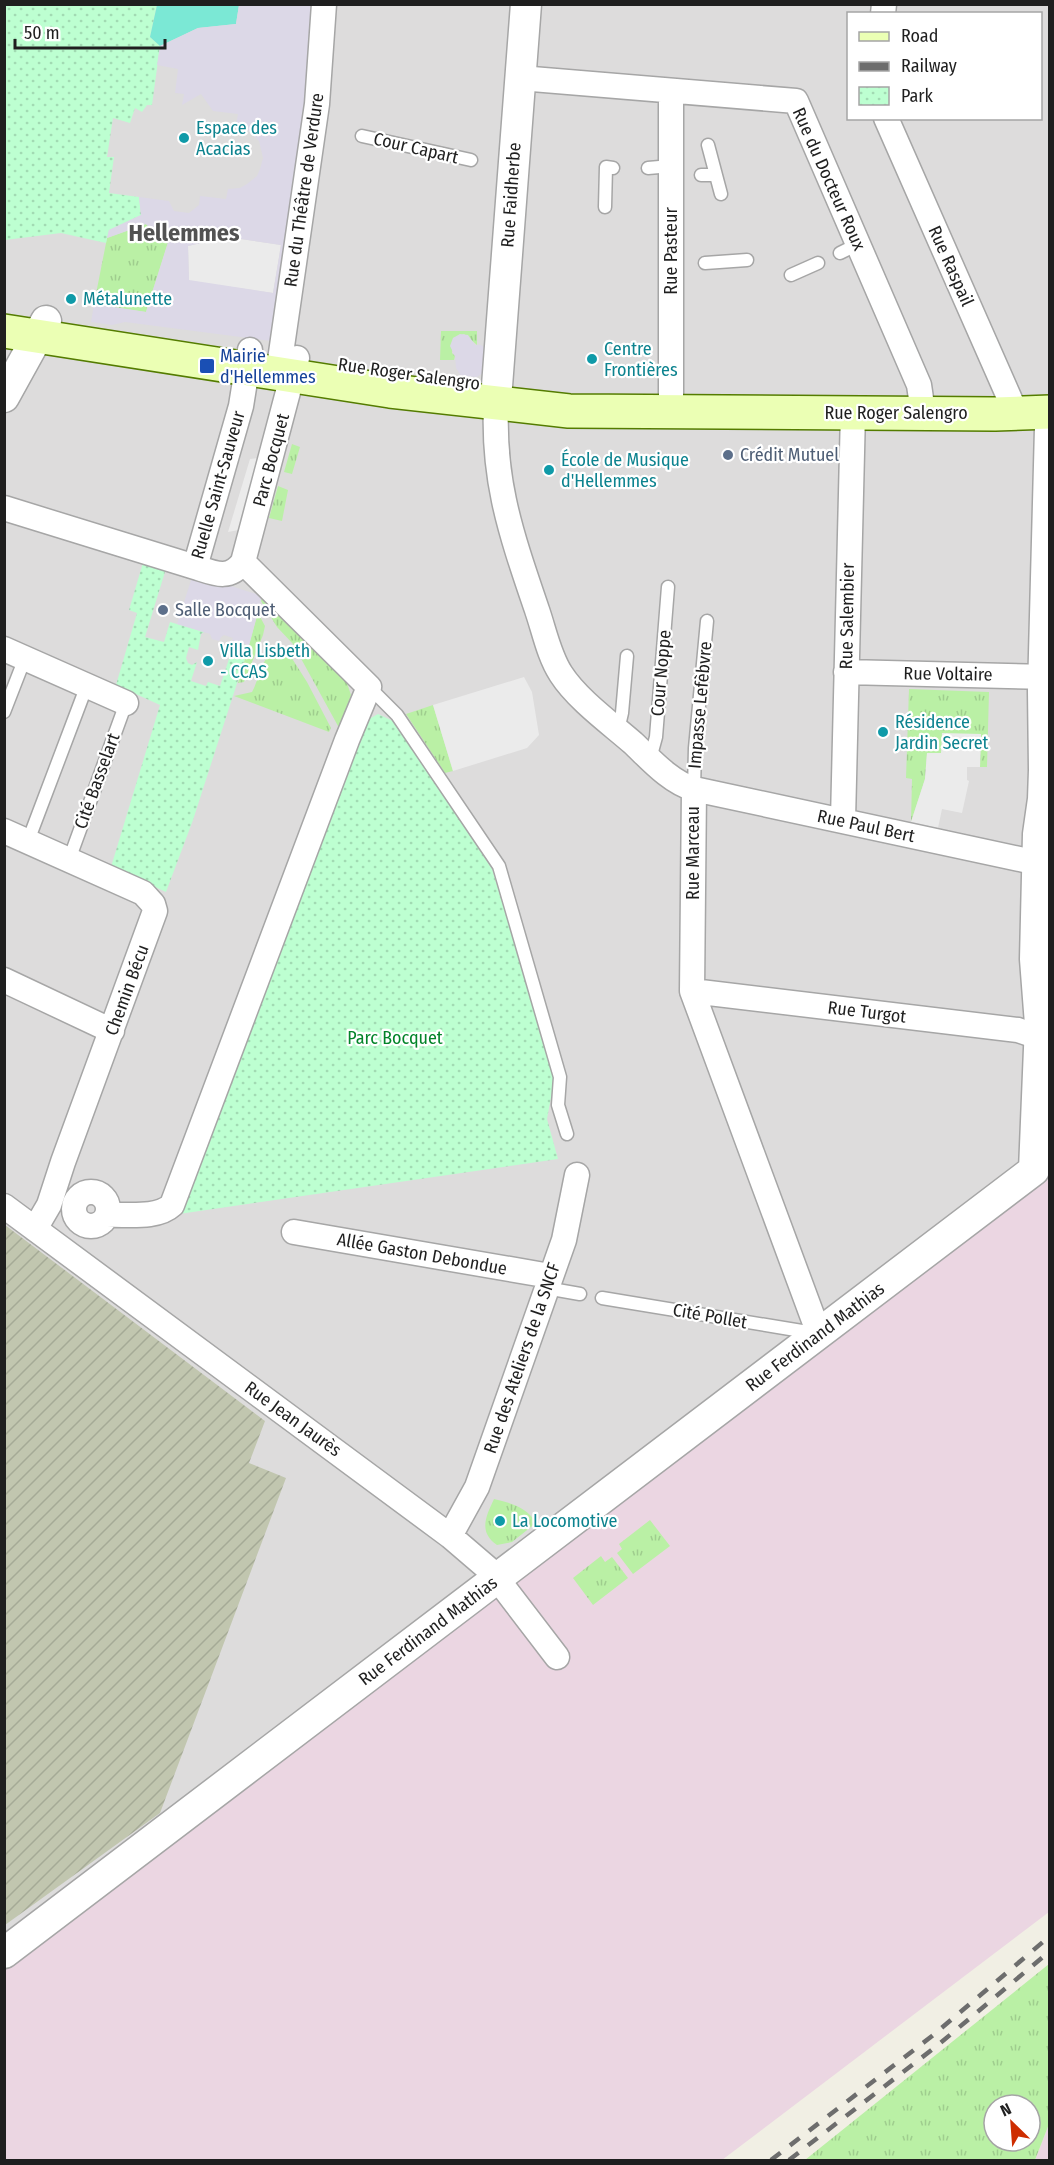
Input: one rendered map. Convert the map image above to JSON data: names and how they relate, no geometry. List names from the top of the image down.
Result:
{
  "streets": {
    "main road": ["Rue Roger Salengro"],
    "street": [
      "Rue du Docteur Roux",
      "Rue du Théâtre de Verdure",
      "Rue Faidherbe",
      "Rue Pasteur",
      "Rue Raspail",
      "Parc Bocquet",
      "Ruelle Saint-Sauveur",
      "Rue Salembier",
      "Rue Voltaire",
      "Rue Paul Bert",
      "Rue Marceau",
      "Chemin Bécu",
      "Rue Turgot",
      "Allée Gaston Debondue",
      "Rue Ferdinand Mathias",
      "Rue des Ateliers de la SNCF",
      "Rue Jean Jaurès"
    ],
    "lane": [
      "Cour Capart",
      "Cour Noppe",
      "Impasse Lefèbvre",
      "Cité Basselart",
      "Cité Pollet"
    ]
  },
  "crossings": [
    ["Rue du Docteur Roux", "Rue Faidherbe"],
    ["Rue du Docteur Roux", "Rue Pasteur"],
    ["Rue du Docteur Roux", "Rue Roger Salengro"],
    ["Rue du Théâtre de Verdure", "Rue Roger Salengro"],
    ["Rue du Théâtre de Verdure", "Parc Bocquet"],
    ["Rue du Théâtre de Verdure", "Ruelle Saint-Sauveur"],
    ["Rue Faidherbe", "Rue Roger Salengro"],
    ["Rue Faidherbe", "Rue Marceau"],
    ["Rue Pasteur", "Rue Roger Salengro"],
    ["Rue Raspail", "Rue Roger Salengro"],
    ["Rue Roger Salengro", "Parc Bocquet"],
    ["Rue Roger Salengro", "Ruelle Saint-Sauveur"],
    ["Rue Roger Salengro", "Rue Salembier"],
    ["Rue Roger Salengro", "Rue Marceau"],
    ["Parc Bocquet", "Ruelle Saint-Sauveur"],
    ["Rue Salembier", "Rue Voltaire"],
    ["Rue Salembier", "Rue Paul Bert"],
    ["Cour Noppe", "Rue Marceau"],
    ["Rue Voltaire", "Rue Ferdinand Mathias"],
    ["Impasse Lefèbvre", "Rue Paul Bert"],
    ["Impasse Lefèbvre", "Rue Marceau"],
    ["Cité Basselart", "Chemin Bécu"],
    ["Rue Paul Bert", "Rue Marceau"],
    ["Rue Paul Bert", "Rue Ferdinand Mathias"],
    ["Rue Marceau", "Rue Turgot"],
    ["Rue Marceau", "Cité Pollet"],
    ["Rue Marceau", "Rue Ferdinand Mathias"],
    ["Chemin Bécu", "Rue Jean Jaurès"],
    ["Rue Turgot", "Rue Ferdinand Mathias"],
    ["Allée Gaston Debondue", "Rue des Ateliers de la SNCF"],
    ["Cité Pollet", "Rue Ferdinand Mathias"],
    ["Rue Ferdinand Mathias", "Rue Jean Jaurès"],
    ["Rue des Ateliers de la SNCF", "Rue Jean Jaurès"]
  ],
  "districts": ["Hellemmes"],
  "parks": ["Parc Bocquet"],
  "places": {
    "other": [
      "Espace des Acacias",
      "Métalunette",
      "Centre Frontières",
      "Crédit Mutuel",
      "École de Musique d'Hellemmes",
      "Salle Bocquet",
      "Villa Lisbeth - CCAS",
      "Résidence Jardin Secret",
      "La Locomotive"
    ],
    "transit": ["Mairie d'Hellemmes"]
  },
  "legend": ["Road", "Railway", "Park"],
  "scale_bar": "50 m",
  "north": "top left"
}
